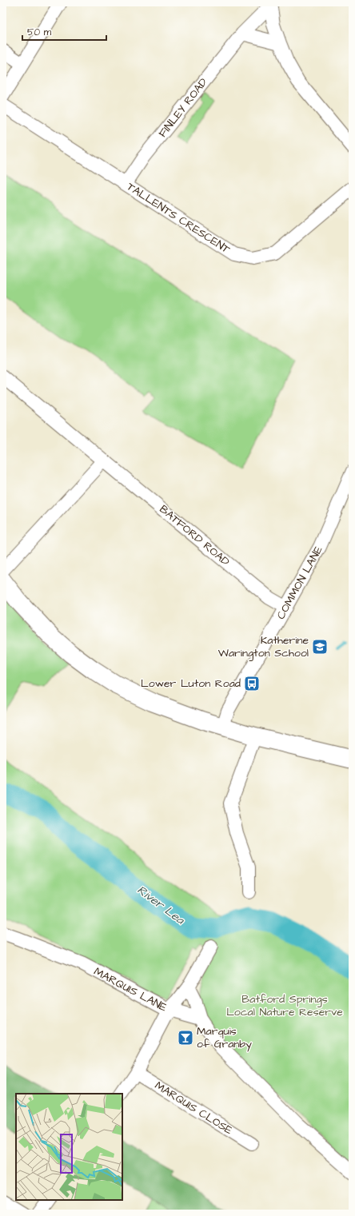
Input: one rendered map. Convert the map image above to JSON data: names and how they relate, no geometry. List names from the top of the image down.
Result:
{
  "streets": {
    "street": [
      "FINLEY ROAD",
      "TALLENTS CRESCENT",
      "BATFORD ROAD",
      "COMMON LANE",
      "MARQUIS LANE",
      "MARQUIS CLOSE"
    ]
  },
  "crossings": [
    ["FINLEY ROAD", "TALLENTS CRESCENT"],
    ["BATFORD ROAD", "COMMON LANE"]
  ],
  "water": ["River Lea"],
  "parks": ["Batford Springs Local Nature Reserve"],
  "places": {
    "school or university": ["Katherine Warington School"],
    "bus stop": ["Lower Luton Road"],
    "bar": ["Marquis of Granby"]
  },
  "scale_bar": "50 m"
}
